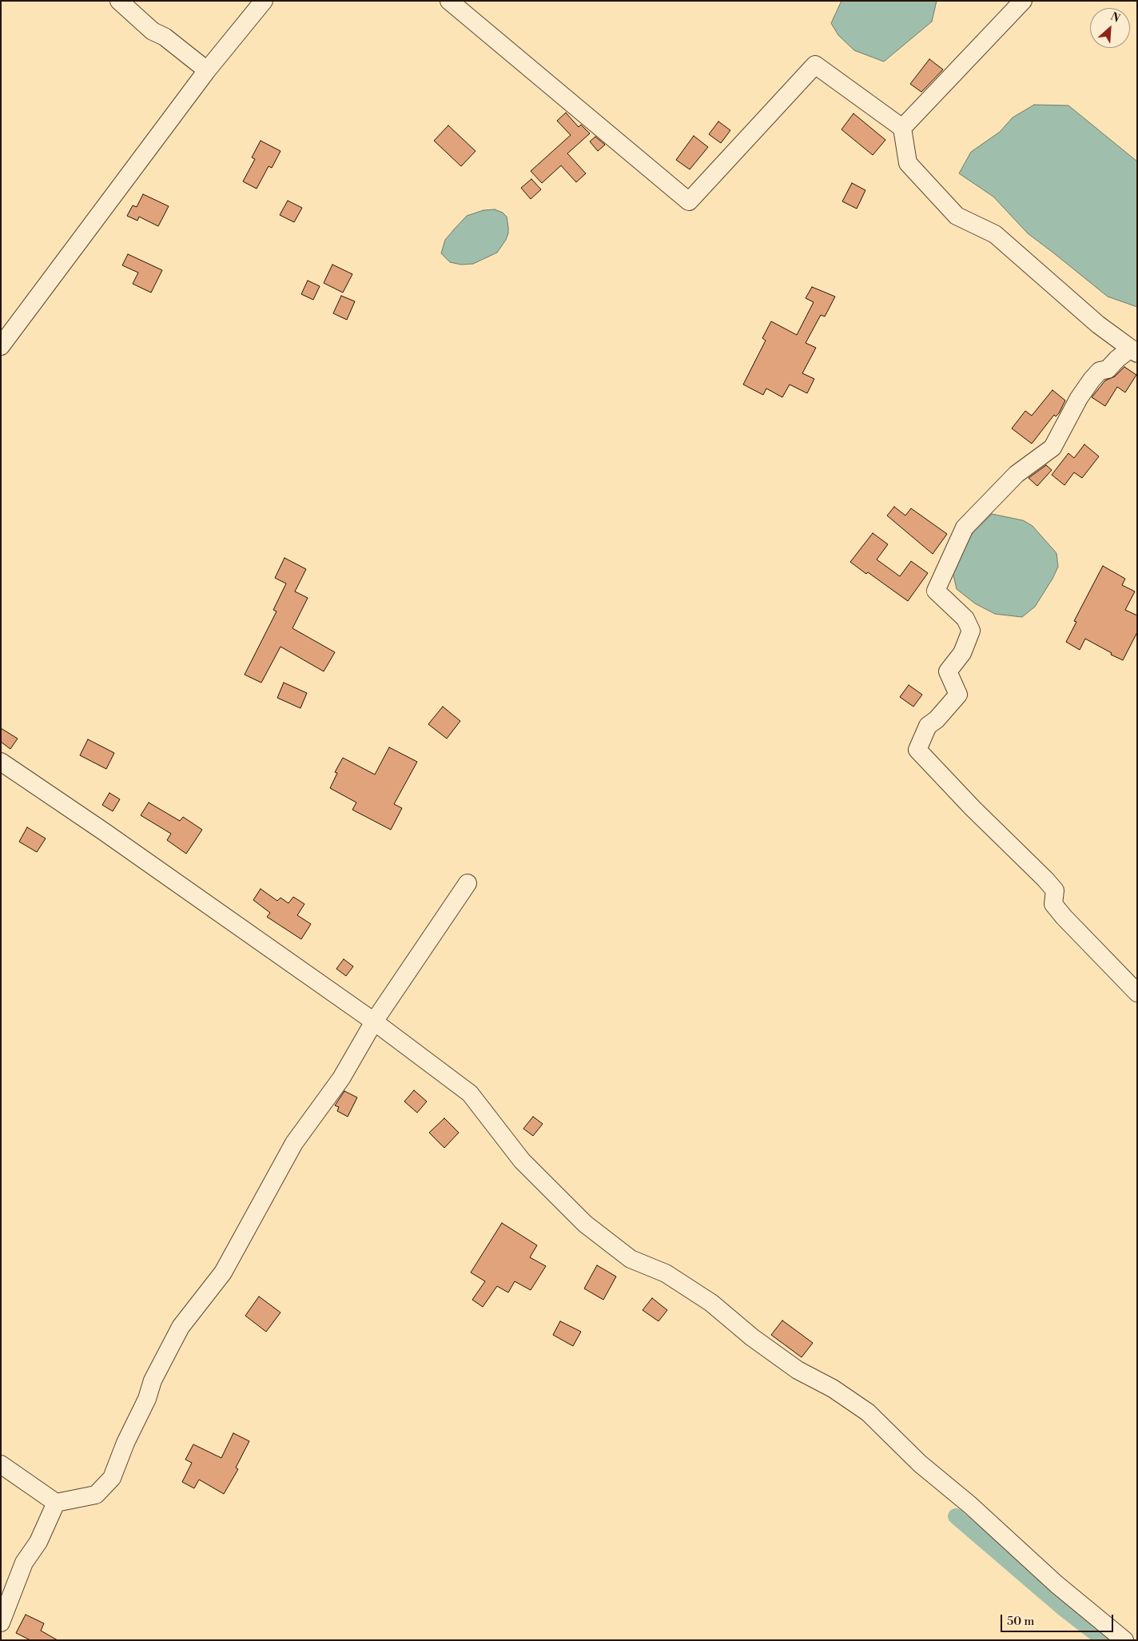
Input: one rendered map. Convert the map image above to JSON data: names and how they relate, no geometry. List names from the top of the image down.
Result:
{
  "scale_bar": "50 m",
  "north": "top right"
}
